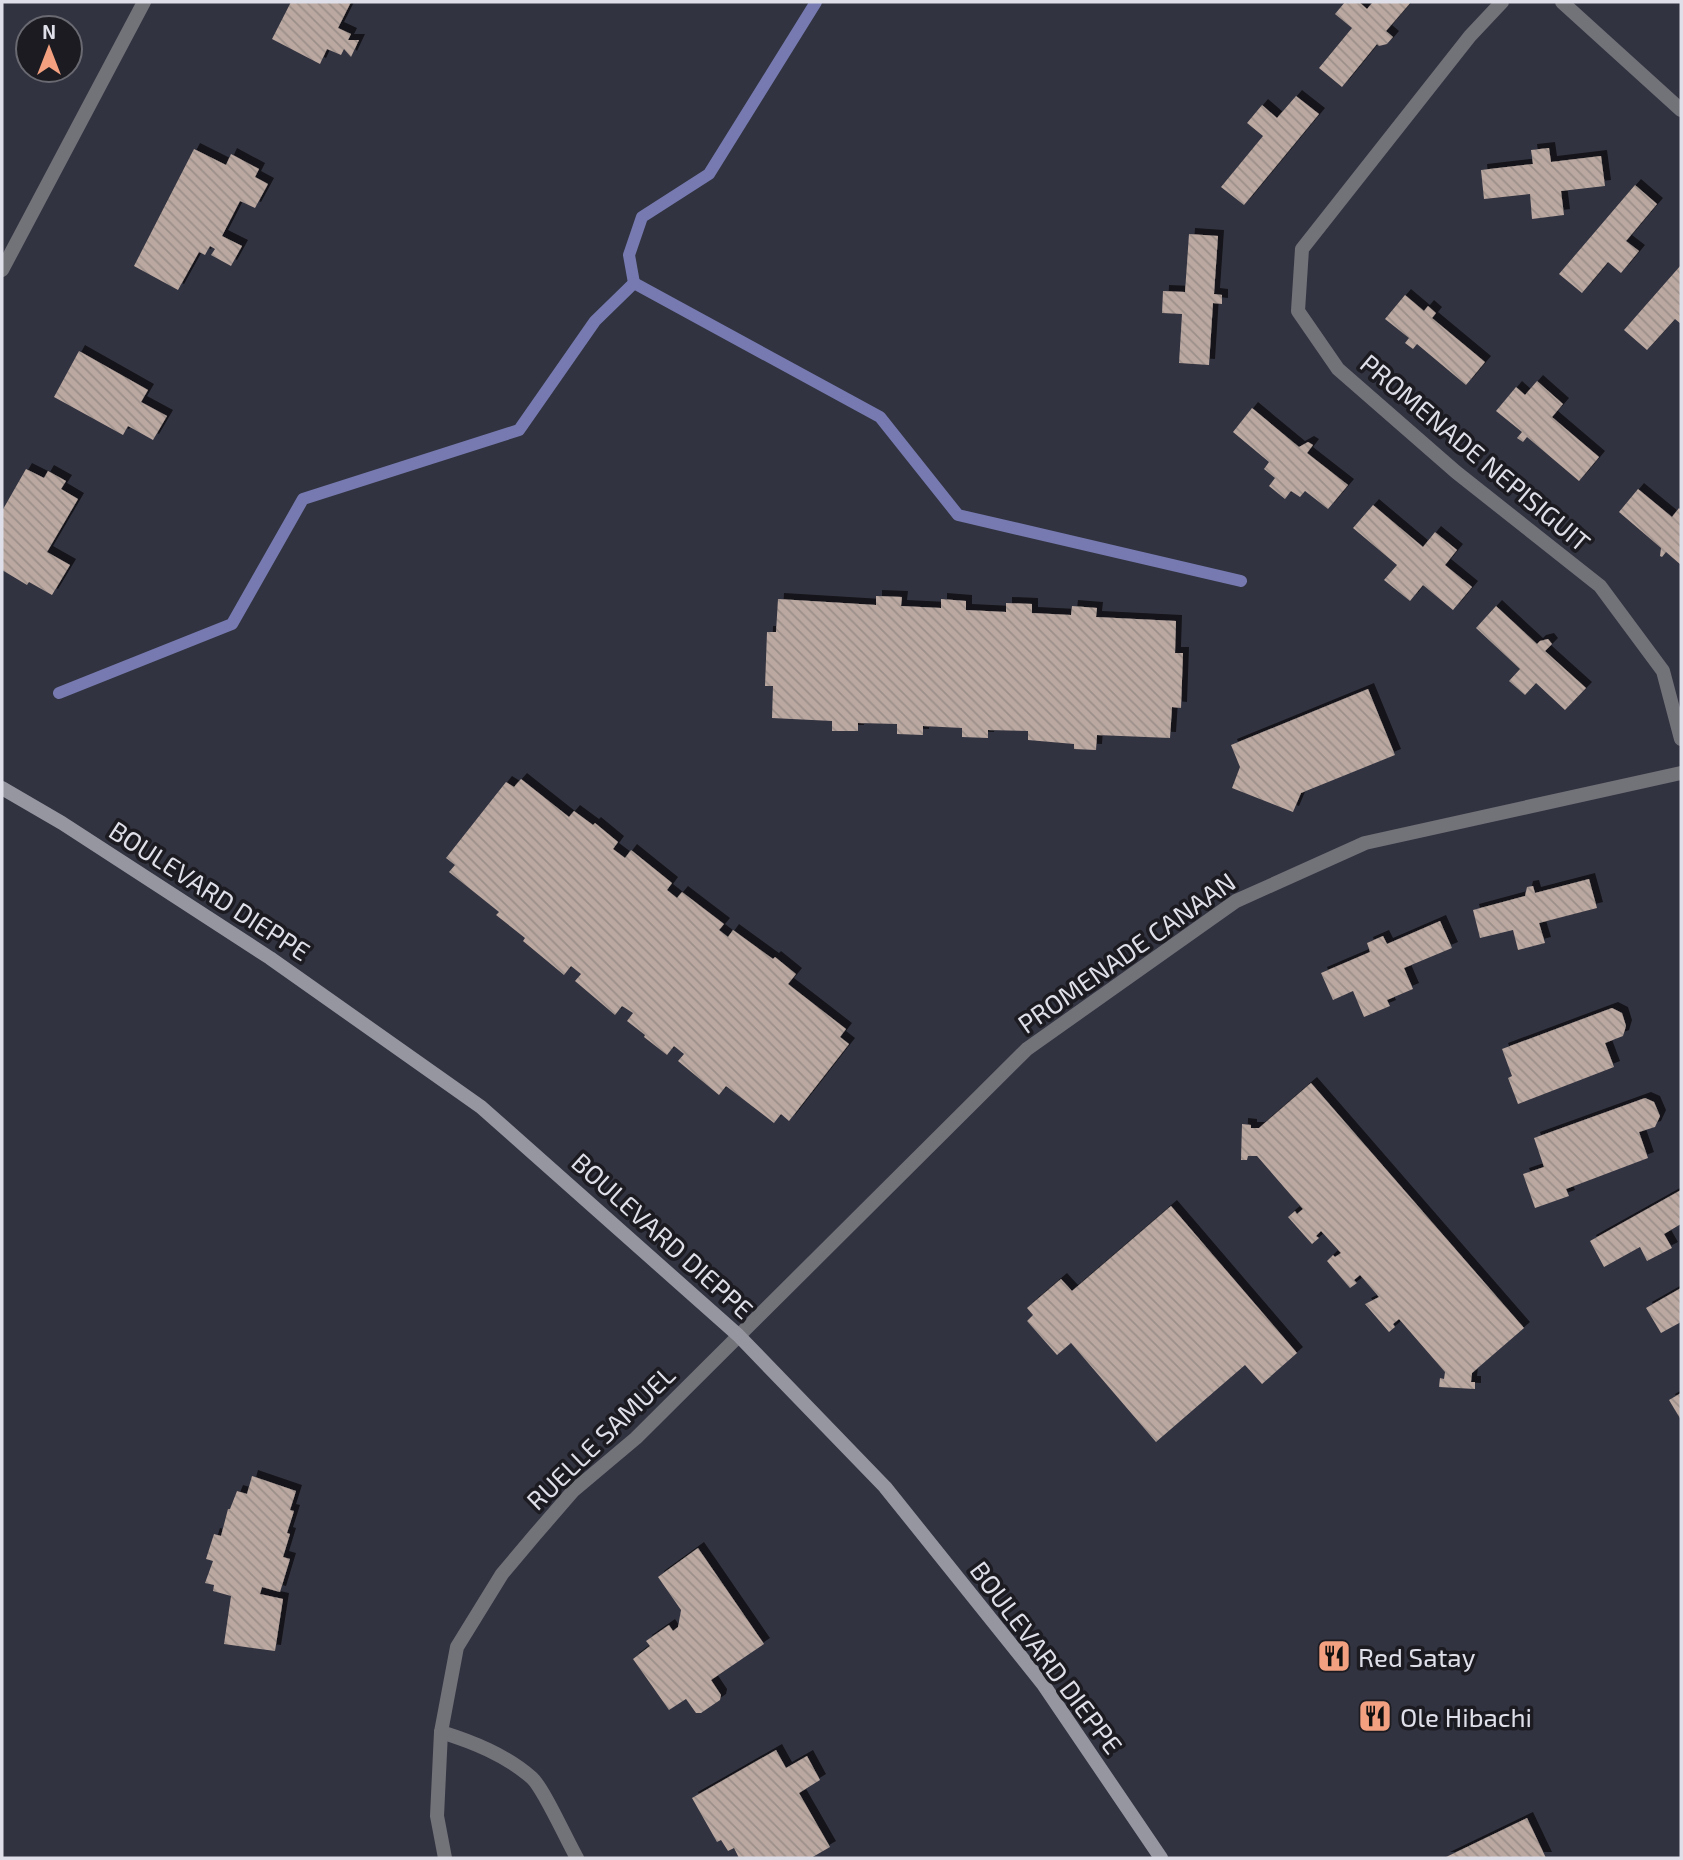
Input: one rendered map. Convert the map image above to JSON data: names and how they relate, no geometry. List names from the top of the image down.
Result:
{
  "streets": {
    "main road": ["BOULEVARD DIEPPE"],
    "street": ["PROMENADE NEPISIGUIT", "PROMENADE CANAAN", "RUELLE SAMUEL"]
  },
  "crossings": [
    ["BOULEVARD DIEPPE", "PROMENADE CANAAN"],
    ["BOULEVARD DIEPPE", "RUELLE SAMUEL"],
    ["PROMENADE CANAAN", "RUELLE SAMUEL"]
  ],
  "places": {
    "restaurant": ["Red Satay", "Ole Hibachi"]
  },
  "north": "top"
}
